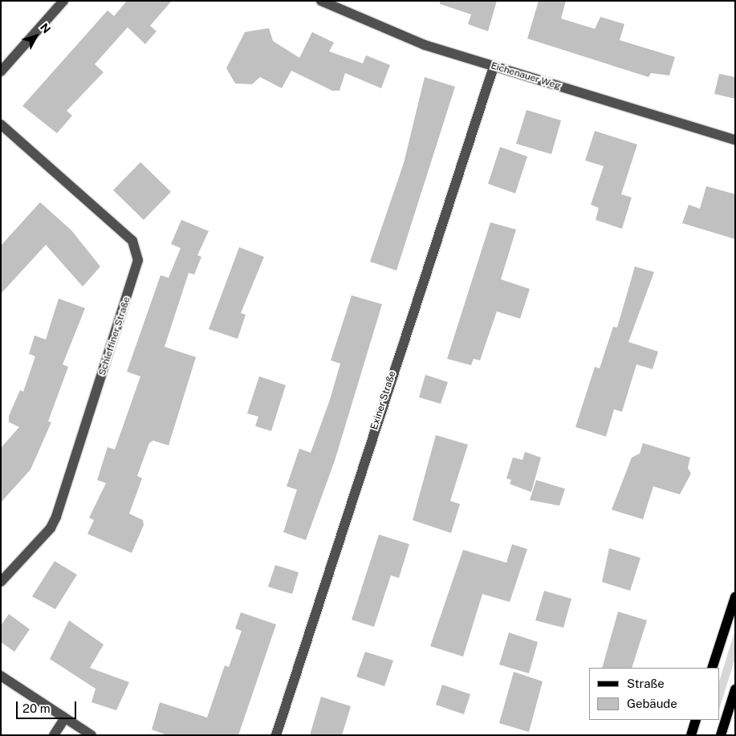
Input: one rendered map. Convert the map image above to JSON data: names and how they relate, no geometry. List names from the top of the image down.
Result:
{
  "streets": {
    "street": ["Eichenauer Weg", "Schleffiner Straße", "Exiner Straße"]
  },
  "crossings": [
    ["Eichenauer Weg", "Exiner Straße"]
  ],
  "legend": ["Straße", "Gebäude"],
  "scale_bar": "20 m",
  "north": "top right"
}
